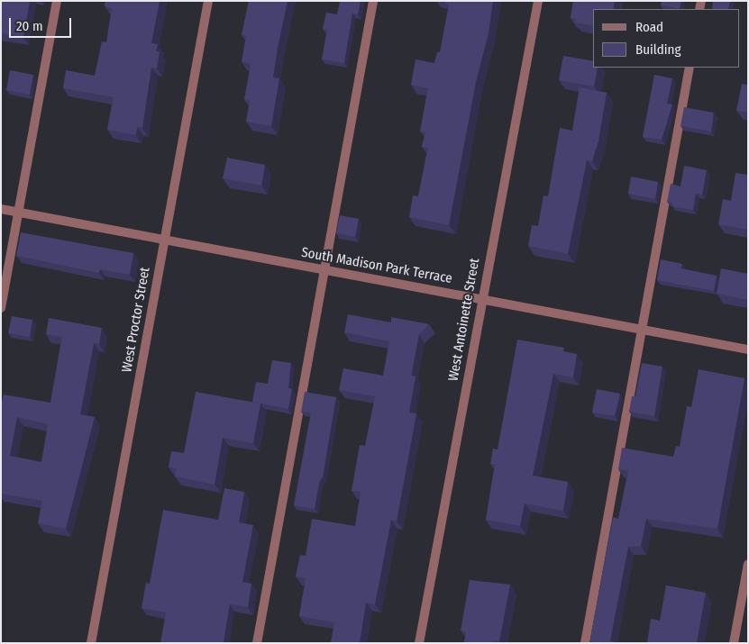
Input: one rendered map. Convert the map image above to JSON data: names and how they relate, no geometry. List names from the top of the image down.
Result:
{
  "streets": {
    "street": ["South Madison Park Terrace", "West Proctor Street", "West Antoinette Street"]
  },
  "crossings": [
    ["South Madison Park Terrace", "West Proctor Street"],
    ["South Madison Park Terrace", "West Antoinette Street"]
  ],
  "legend": ["Road", "Building"],
  "scale_bar": "20 m"
}
